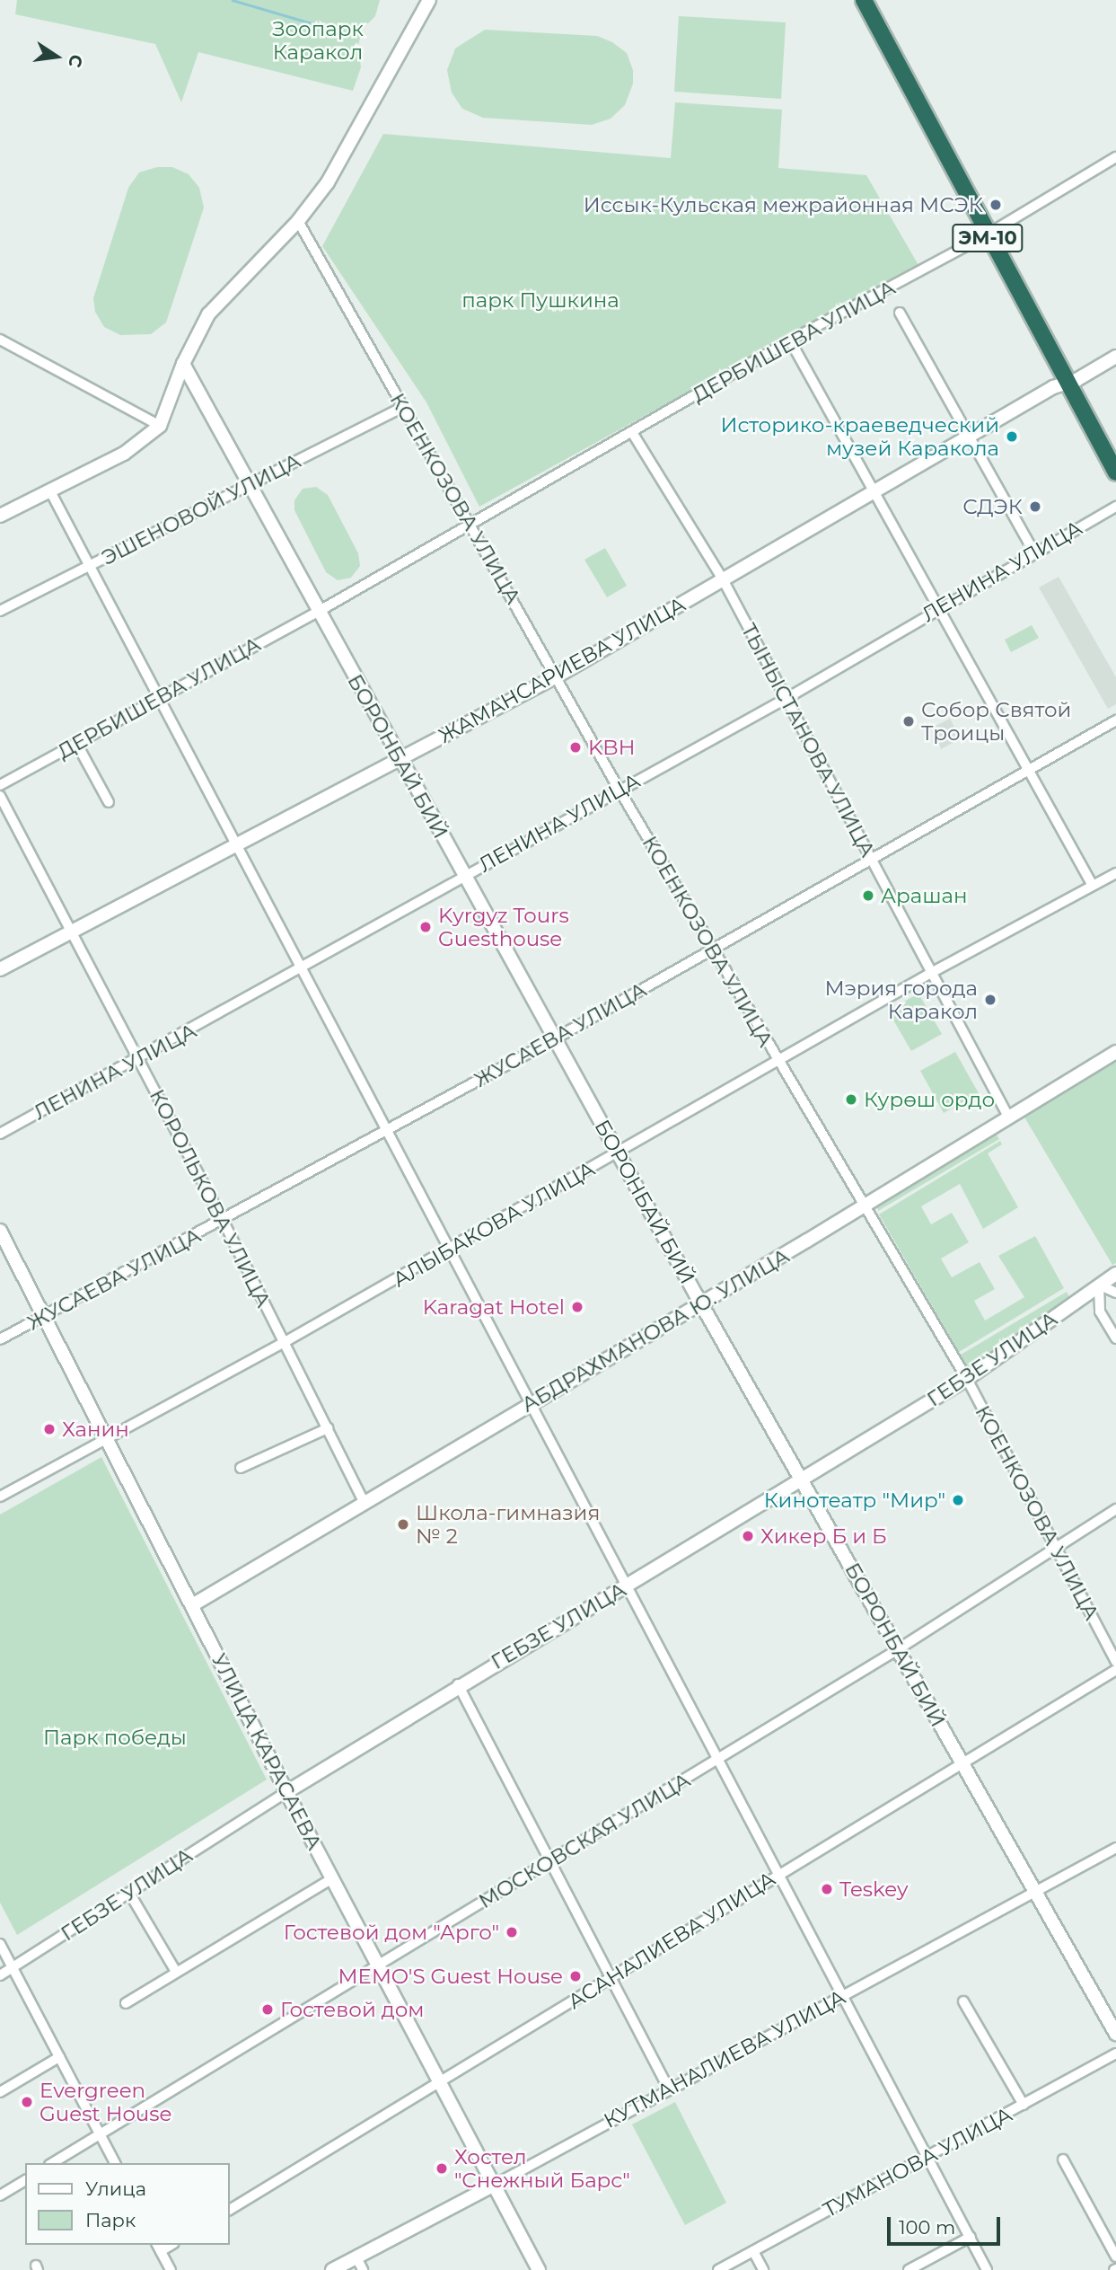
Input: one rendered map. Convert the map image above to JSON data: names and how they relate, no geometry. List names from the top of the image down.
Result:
{
  "streets": {
    "highway": ["ЭМ-10"],
    "main road": [
      "ЖАМАНСАРИЕВА УЛИЦА",
      "БОРОНБАЙ БИЙ",
      "АБДРАХМАНОВА Ю. УЛИЦА",
      "ГЕБЗЕ УЛИЦА",
      "УЛИЦА КАРАСАЕВА",
      "КУТМАНАЛИЕВА УЛИЦА"
    ],
    "street": [
      "ДЕРБИШЕВА УЛИЦА",
      "КОЕНКОЗОВА УЛИЦА",
      "ЭШЕНОВОЙ УЛИЦА",
      "ЛЕНИНА УЛИЦА",
      "ТЫНЫСТАНОВА УЛИЦА",
      "ЖУСАЕВА УЛИЦА",
      "КОРОЛЬКОВА УЛИЦА",
      "АЛЫБАКОВА УЛИЦА",
      "МОСКОВСКАЯ УЛИЦА",
      "АСАНАЛИЕВА УЛИЦА",
      "ТУМАНОВА УЛИЦА"
    ]
  },
  "crossings": [
    ["ЭМ-10", "ДЕРБИШЕВА УЛИЦА"],
    ["ЭМ-10", "ЖАМАНСАРИЕВА УЛИЦА"],
    ["ДЕРБИШЕВА УЛИЦА", "КОЕНКОЗОВА УЛИЦА"],
    ["ДЕРБИШЕВА УЛИЦА", "ТЫНЫСТАНОВА УЛИЦА"],
    ["ДЕРБИШЕВА УЛИЦА", "БОРОНБАЙ БИЙ"],
    ["КОЕНКОЗОВА УЛИЦА", "ЭШЕНОВОЙ УЛИЦА"],
    ["КОЕНКОЗОВА УЛИЦА", "ЛЕНИНА УЛИЦА"],
    ["КОЕНКОЗОВА УЛИЦА", "ЖАМАНСАРИЕВА УЛИЦА"],
    ["КОЕНКОЗОВА УЛИЦА", "ЖУСАЕВА УЛИЦА"],
    ["КОЕНКОЗОВА УЛИЦА", "АЛЫБАКОВА УЛИЦА"],
    ["КОЕНКОЗОВА УЛИЦА", "АБДРАХМАНОВА Ю. УЛИЦА"],
    ["КОЕНКОЗОВА УЛИЦА", "ГЕБЗЕ УЛИЦА"],
    ["КОЕНКОЗОВА УЛИЦА", "МОСКОВСКАЯ УЛИЦА"],
    ["ЭШЕНОВОЙ УЛИЦА", "БОРОНБАЙ БИЙ"],
    ["ЛЕНИНА УЛИЦА", "ТЫНЫСТАНОВА УЛИЦА"],
    ["ЛЕНИНА УЛИЦА", "БОРОНБАЙ БИЙ"],
    ["ЛЕНИНА УЛИЦА", "КОРОЛЬКОВА УЛИЦА"],
    ["ЖАМАНСАРИЕВА УЛИЦА", "ТЫНЫСТАНОВА УЛИЦА"],
    ["ЖАМАНСАРИЕВА УЛИЦА", "БОРОНБАЙ БИЙ"],
    ["ЖАМАНСАРИЕВА УЛИЦА", "КОРОЛЬКОВА УЛИЦА"],
    ["ТЫНЫСТАНОВА УЛИЦА", "ЖУСАЕВА УЛИЦА"],
    ["ТЫНЫСТАНОВА УЛИЦА", "АЛЫБАКОВА УЛИЦА"],
    ["ТЫНЫСТАНОВА УЛИЦА", "АБДРАХМАНОВА Ю. УЛИЦА"],
    ["БОРОНБАЙ БИЙ", "ЖУСАЕВА УЛИЦА"],
    ["БОРОНБАЙ БИЙ", "АЛЫБАКОВА УЛИЦА"],
    ["БОРОНБАЙ БИЙ", "АБДРАХМАНОВА Ю. УЛИЦА"],
    ["БОРОНБАЙ БИЙ", "ГЕБЗЕ УЛИЦА"],
    ["БОРОНБАЙ БИЙ", "МОСКОВСКАЯ УЛИЦА"],
    ["БОРОНБАЙ БИЙ", "АСАНАЛИЕВА УЛИЦА"],
    ["БОРОНБАЙ БИЙ", "КУТМАНАЛИЕВА УЛИЦА"],
    ["ЖУСАЕВА УЛИЦА", "КОРОЛЬКОВА УЛИЦА"],
    ["ЖУСАЕВА УЛИЦА", "УЛИЦА КАРАСАЕВА"],
    ["КОРОЛЬКОВА УЛИЦА", "АЛЫБАКОВА УЛИЦА"],
    ["КОРОЛЬКОВА УЛИЦА", "АБДРАХМАНОВА Ю. УЛИЦА"],
    ["АЛЫБАКОВА УЛИЦА", "УЛИЦА КАРАСАЕВА"],
    ["АБДРАХМАНОВА Ю. УЛИЦА", "УЛИЦА КАРАСАЕВА"],
    ["ГЕБЗЕ УЛИЦА", "УЛИЦА КАРАСАЕВА"],
    ["УЛИЦА КАРАСАЕВА", "МОСКОВСКАЯ УЛИЦА"],
    ["УЛИЦА КАРАСАЕВА", "АСАНАЛИЕВА УЛИЦА"],
    ["УЛИЦА КАРАСАЕВА", "КУТМАНАЛИЕВА УЛИЦА"]
  ],
  "parks": ["Зоопарк Каракол", "парк Пушкина", "Парк победы"],
  "places": [
    "Иссык-Кульская межрайонная МСЭК",
    "Историко-краеведческий музей Каракола",
    "СДЭК",
    "Собор Святой Троицы",
    "KBH",
    "Арашан",
    "Kyrgyz Tours Guesthouse",
    "Мэрия города Каракол",
    "Курөш ордо",
    "Karagat Hotel",
    "Ханин",
    "Кинотеатр \"Мир\"",
    "Школа-гимназия № 2",
    "Хикер Б и Б",
    "Teskey",
    "Гостевой дом \"Арго\"",
    "MEMO'S Guest House",
    "Гостевой дом",
    "Evergreen Guest House",
    "Хостел \"Снежный Барс\""
  ],
  "legend": ["Улица", "Парк"],
  "scale_bar": "100 m",
  "north": "right"
}
